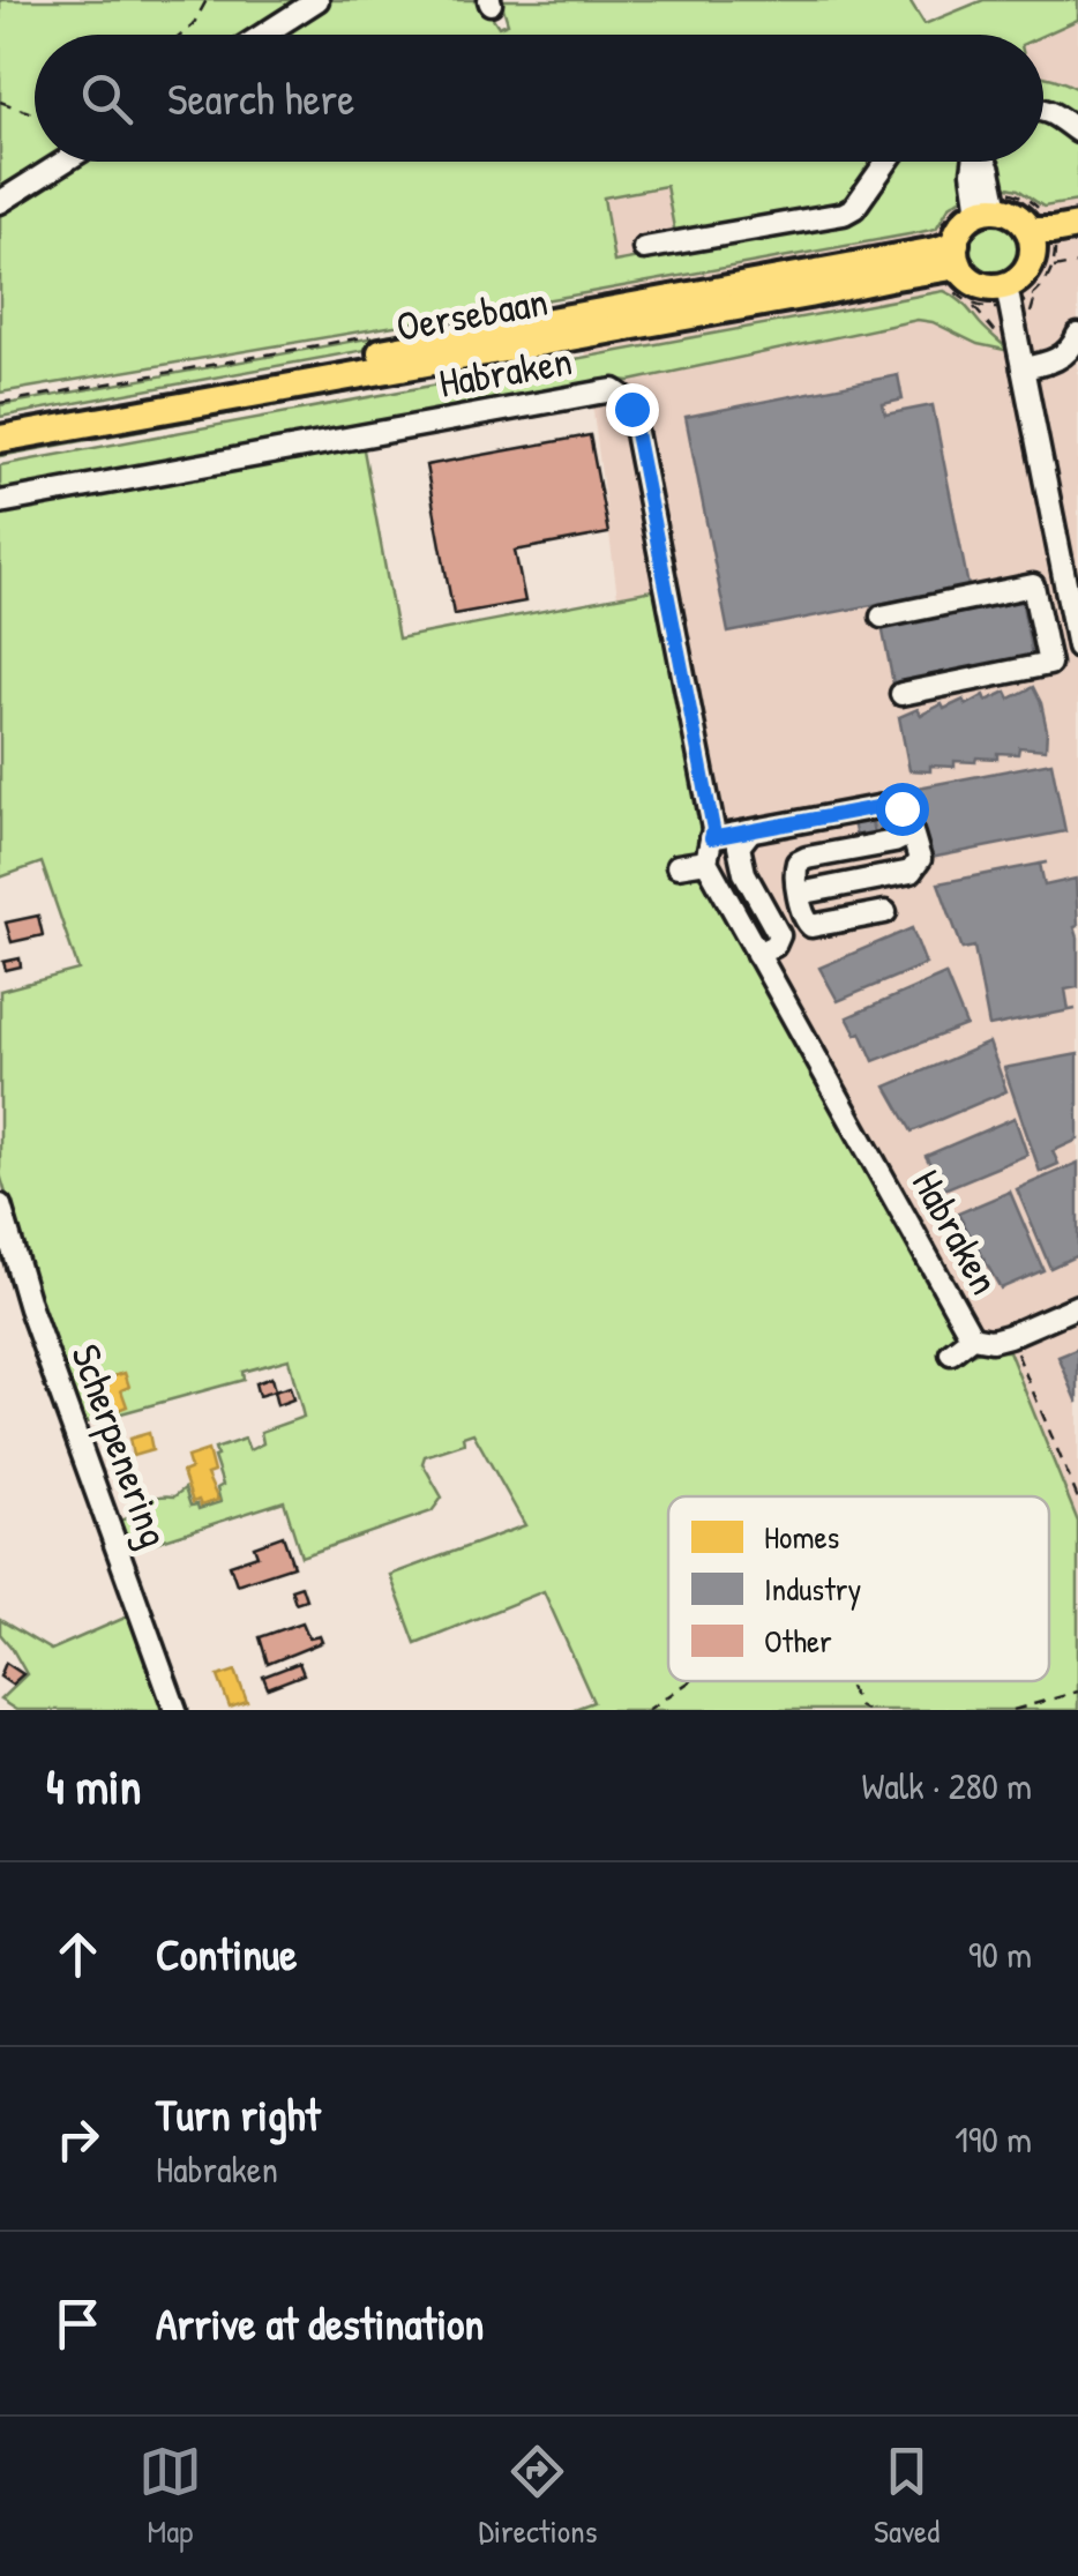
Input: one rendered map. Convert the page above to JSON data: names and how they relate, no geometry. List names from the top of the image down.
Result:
{
  "streets": {
    "main road": ["Oersebaan"],
    "street": ["Habraken", "Scherpenering"]
  },
  "legend": ["Homes", "Industry", "Other"],
  "page": {
    "search": "Search here",
    "heading": ["4 min", "Walk · 280 m"],
    "list": [
      ["Continue", "90 m"],
      ["Turn right", "Habraken", "190 m"],
      "Arrive at destination"
    ],
    "nav": ["Map", "Directions", "Saved"]
  }
}
